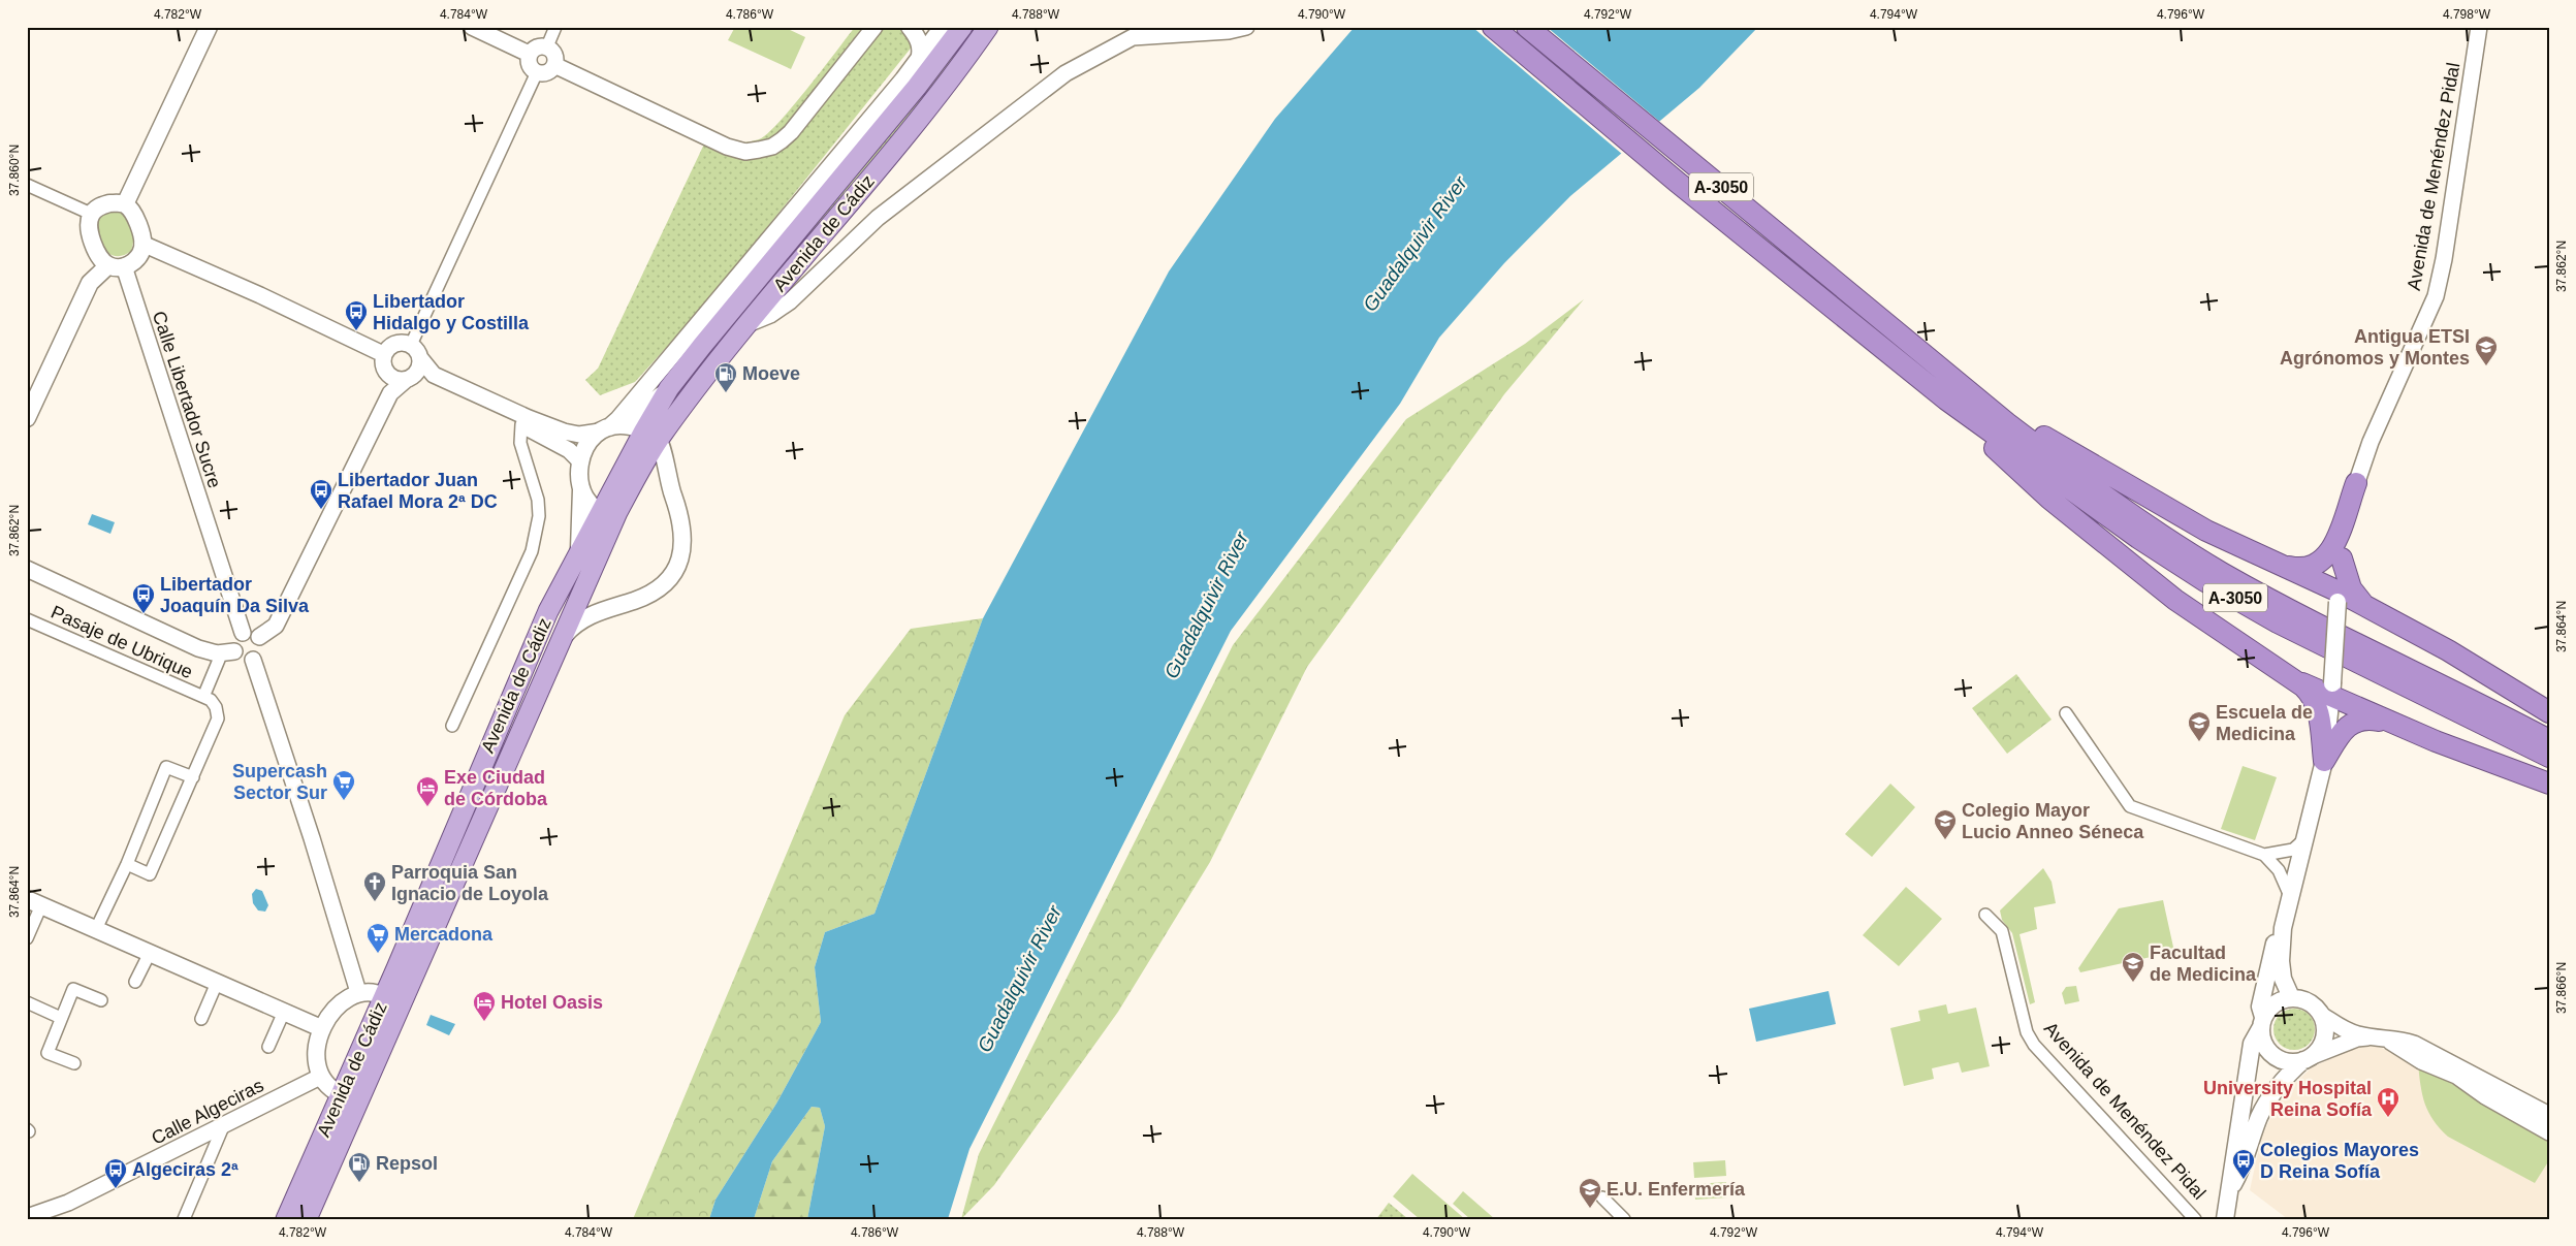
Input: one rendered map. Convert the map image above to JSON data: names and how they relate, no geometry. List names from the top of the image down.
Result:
{
  "streets": {
    "highway": ["A-3050"],
    "main road": ["Avenida de Menéndez Pidal", "Avenida de Cádiz"],
    "street": ["Calle Libertador Sucre", "Pasaje de Ubrique", "Calle Algeciras"]
  },
  "crossings": [
    ["Calle Libertador Sucre", "Pasaje de Ubrique"]
  ],
  "water": ["Guadalquivir River"],
  "places": {
    "bus stop": [
      "Libertador Hidalgo y Costilla",
      "Libertador Juan Rafael Mora 2ª DC",
      "Libertador Joaquín Da Silva",
      "Colegios Mayores D Reina Sofía",
      "Algeciras 2ª"
    ],
    "school or university": [
      "Antigua ETSI Agrónomos y Montes",
      "Escuela de Medicina",
      "Colegio Mayor Lucio Anneo Séneca",
      "Facultad de Medicina",
      "E.U. Enfermería"
    ],
    "fuel station": ["Moeve", "Repsol"],
    "supermarket": ["Supercash Sector Sur", "Mercadona"],
    "hotel": ["Exe Ciudad de Córdoba", "Hotel Oasis"],
    "church": ["Parroquia San Ignacio de Loyola"],
    "hospital": ["University Hospital Reina Sofía"]
  },
  "coordinates": [
    "4.782°W",
    "4.784°W",
    "4.786°W",
    "4.788°W",
    "4.790°W",
    "4.792°W",
    "4.794°W",
    "4.796°W",
    "4.798°W",
    "37.860°N",
    "37.862°N",
    "37.864°N",
    "37.866°N"
  ]
}
